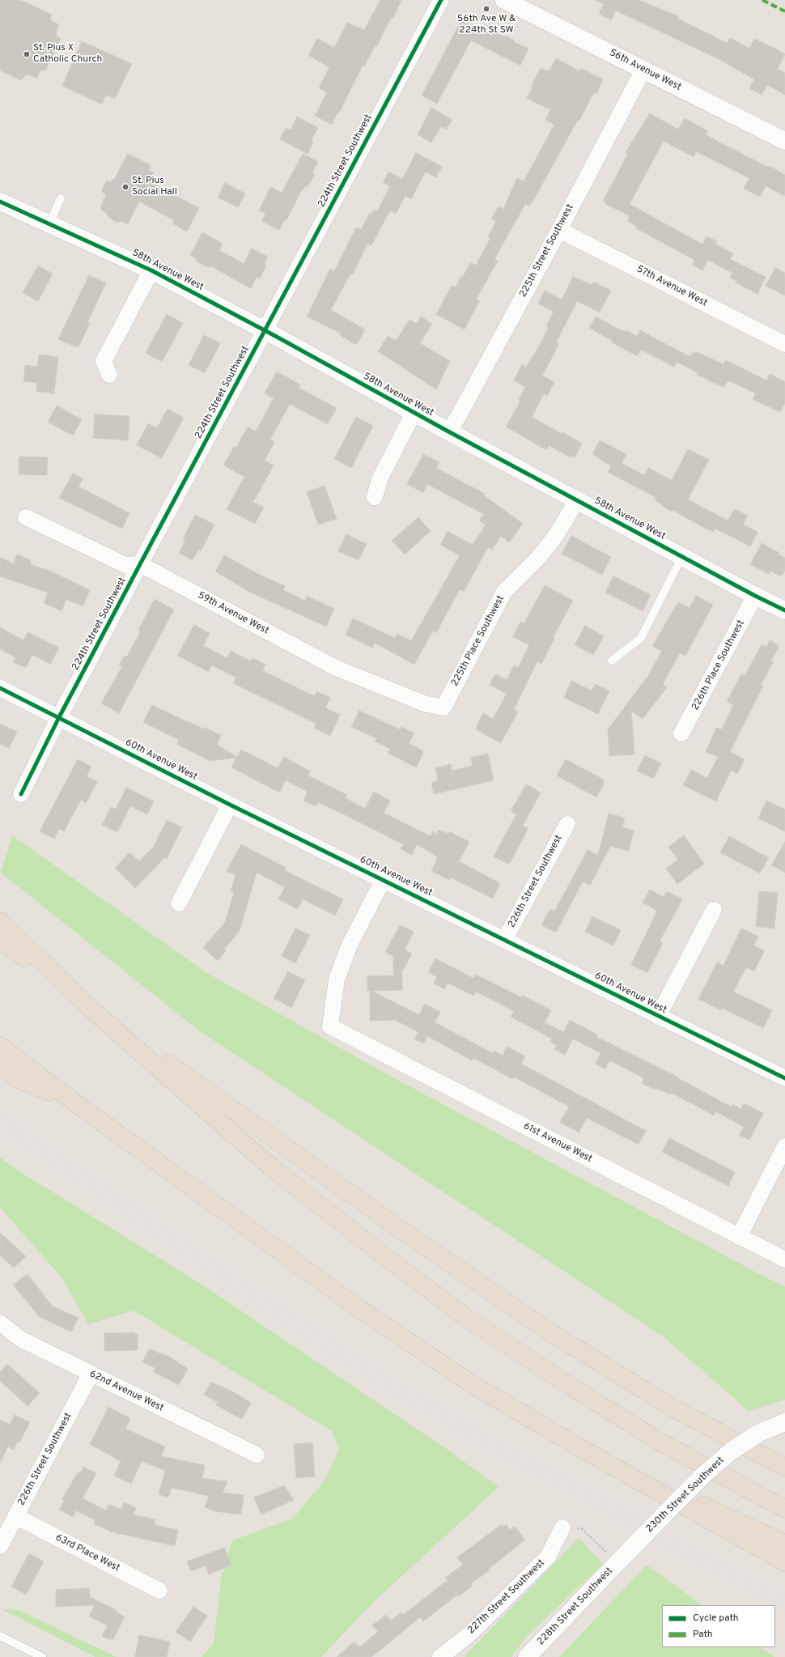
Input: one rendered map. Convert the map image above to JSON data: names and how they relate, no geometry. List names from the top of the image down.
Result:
{
  "streets": {
    "street": [
      "56th Avenue West",
      "224th Street Southwest",
      "225th Street Southwest",
      "58th Avenue West",
      "57th Avenue West",
      "59th Avenue West",
      "225th Place Southwest",
      "226th Place Southwest",
      "60th Avenue West",
      "226th Street Southwest",
      "61st Avenue West",
      "62nd Avenue West",
      "230th Street Southwest",
      "63rd Place West",
      "227th Street Southwest",
      "228th Street Southwest"
    ]
  },
  "crossings": [
    ["56th Avenue West", "225th Street Southwest"],
    ["224th Street Southwest", "58th Avenue West"],
    ["224th Street Southwest", "59th Avenue West"],
    ["224th Street Southwest", "60th Avenue West"],
    ["225th Street Southwest", "58th Avenue West"],
    ["225th Street Southwest", "57th Avenue West"],
    ["58th Avenue West", "225th Place Southwest"],
    ["58th Avenue West", "226th Place Southwest"],
    ["59th Avenue West", "225th Place Southwest"],
    ["60th Avenue West", "226th Street Southwest"],
    ["60th Avenue West", "61st Avenue West"],
    ["226th Street Southwest", "62nd Avenue West"],
    ["226th Street Southwest", "63rd Place West"],
    ["230th Street Southwest", "228th Street Southwest"]
  ],
  "places": ["56th Ave W & 224th St SW", "St. Pius X Catholic Church", "St. Pius Social Hall"],
  "legend": ["Cycle path", "Path"]
}
